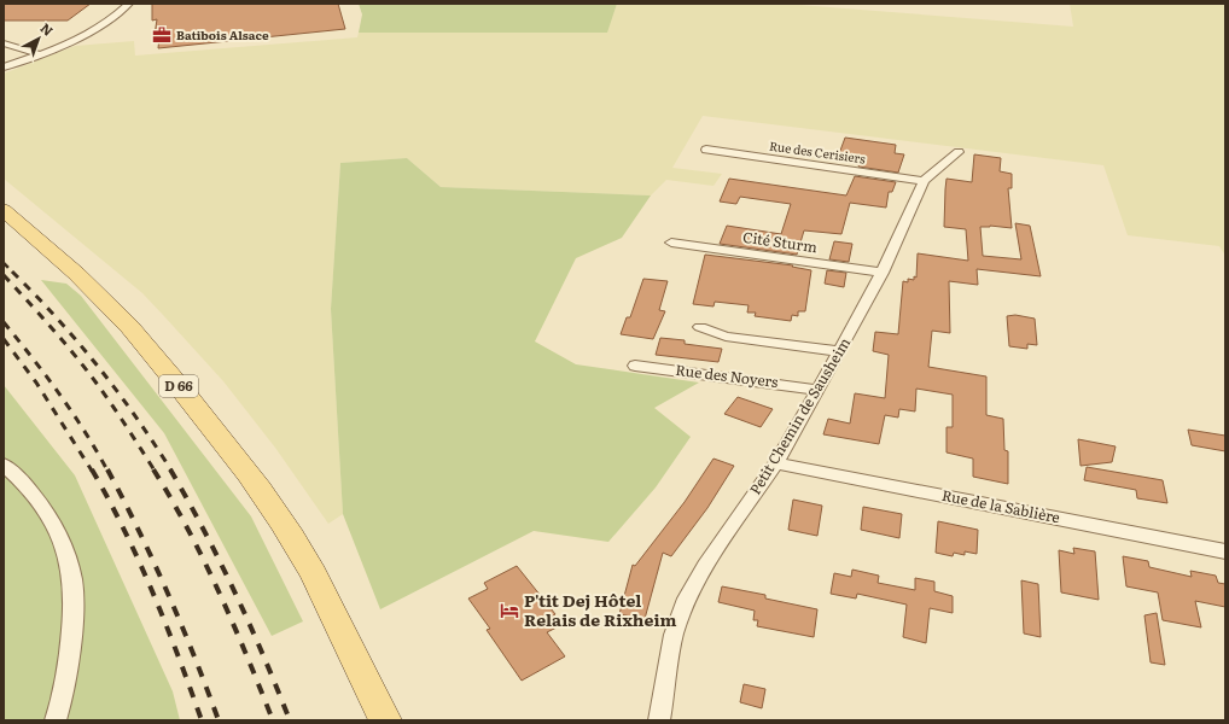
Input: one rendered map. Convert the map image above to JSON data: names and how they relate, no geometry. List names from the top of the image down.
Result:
{
  "streets": {
    "main road": ["D 66"],
    "street": [
      "Rue des Cerisiers",
      "Cité Sturm",
      "Rue des Noyers",
      "Petit Chemin de Sausheim",
      "Rue de la Sablière"
    ]
  },
  "crossings": [
    ["Rue des Cerisiers", "Petit Chemin de Sausheim"],
    ["Cité Sturm", "Petit Chemin de Sausheim"],
    ["Rue des Noyers", "Petit Chemin de Sausheim"],
    ["Petit Chemin de Sausheim", "Rue de la Sablière"]
  ],
  "places": {
    "office": ["Batibois Alsace"],
    "hotel": ["P'tit Dej Hôtel Relais de Rixheim"]
  },
  "north": "top right"
}
